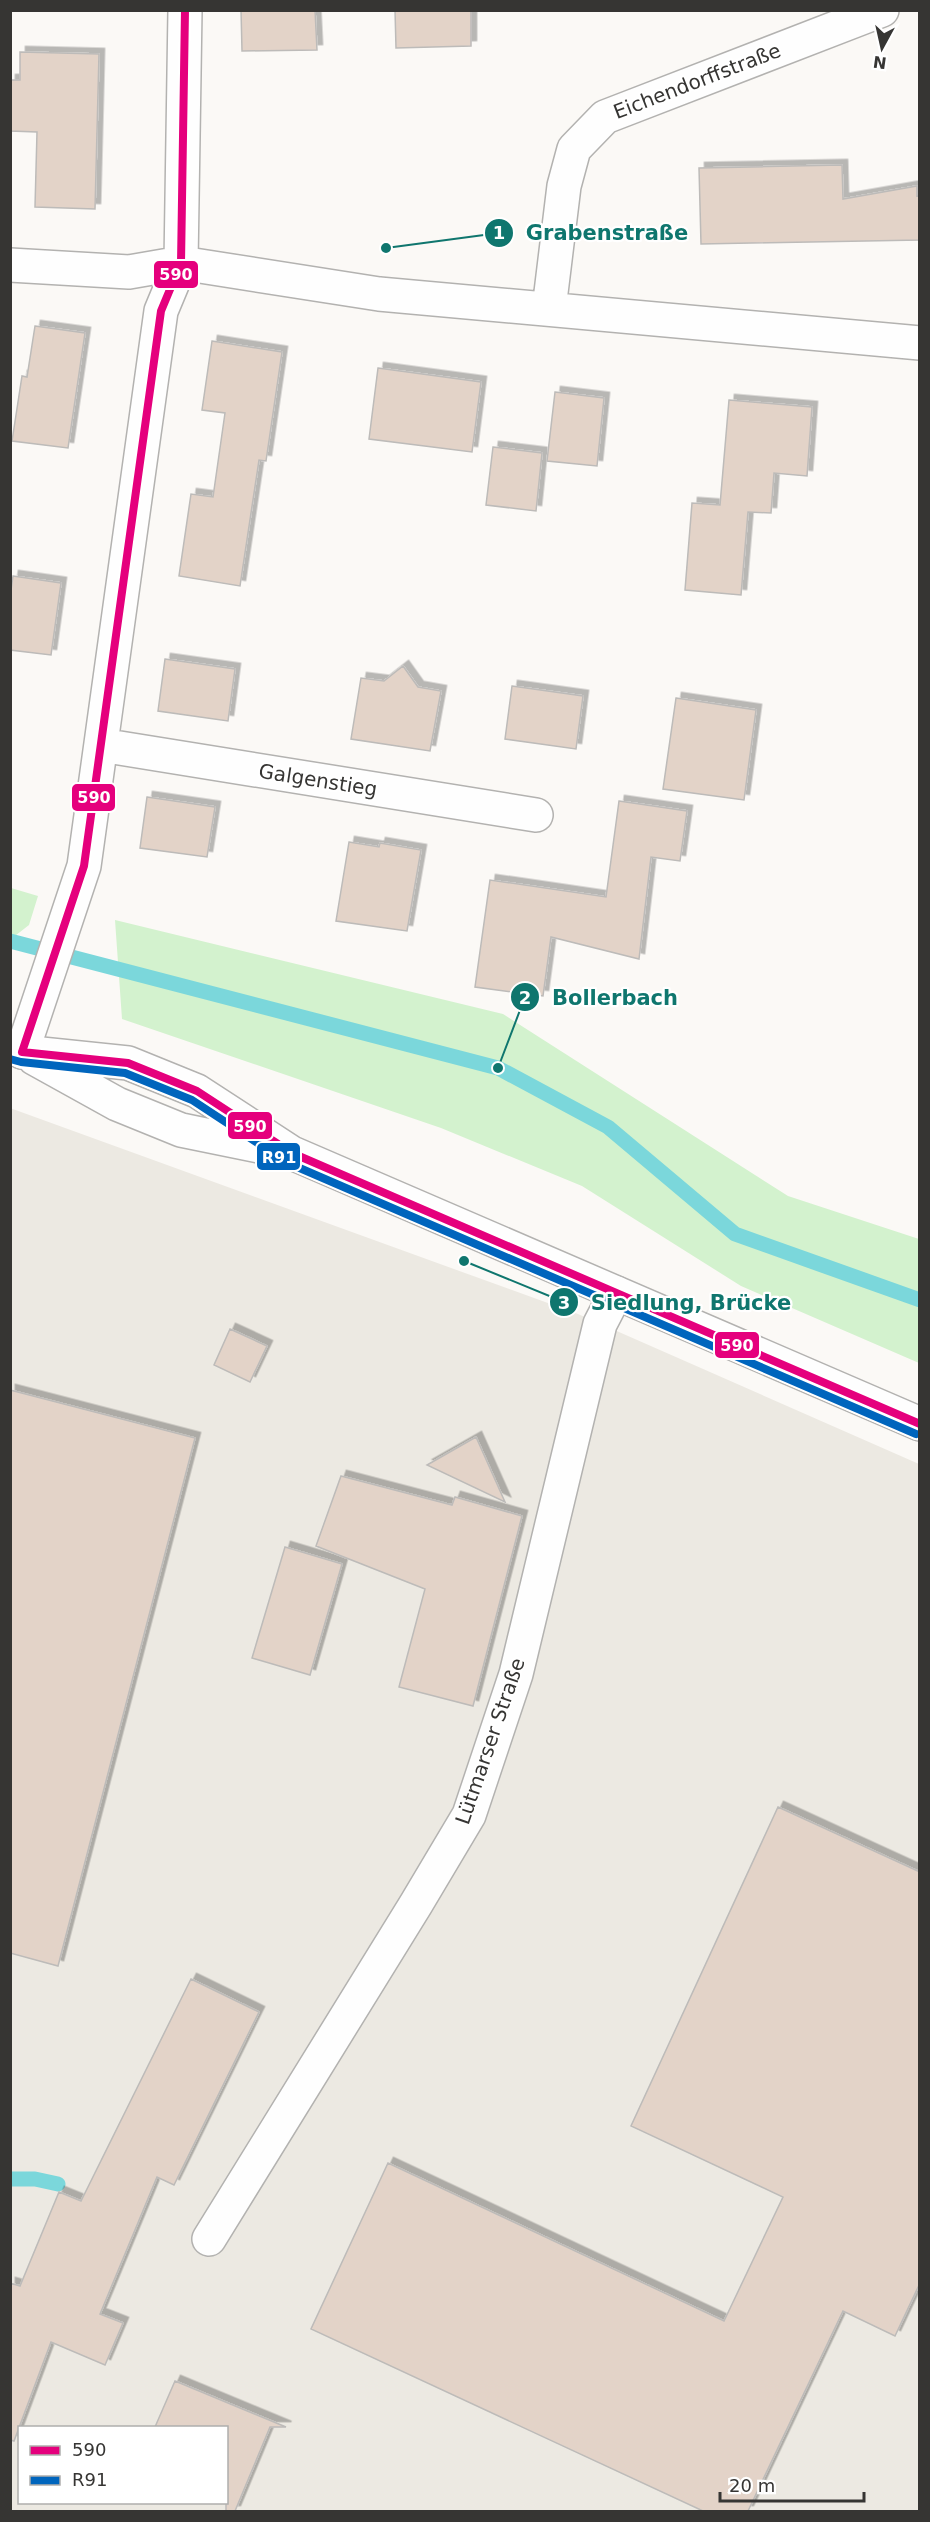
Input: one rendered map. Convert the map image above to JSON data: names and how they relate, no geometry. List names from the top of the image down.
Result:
{
  "streets": {
    "street": ["Eichendorffstraße", "Galgenstieg", "Lütmarser Straße"]
  },
  "places": ["Grabenstraße", "Bollerbach", "Siedlung, Brücke"],
  "lines": ["transit line 590", "transit line R91"],
  "legend": ["590", "R91"],
  "scale_bar": "20 m",
  "north": "bottom"
}
